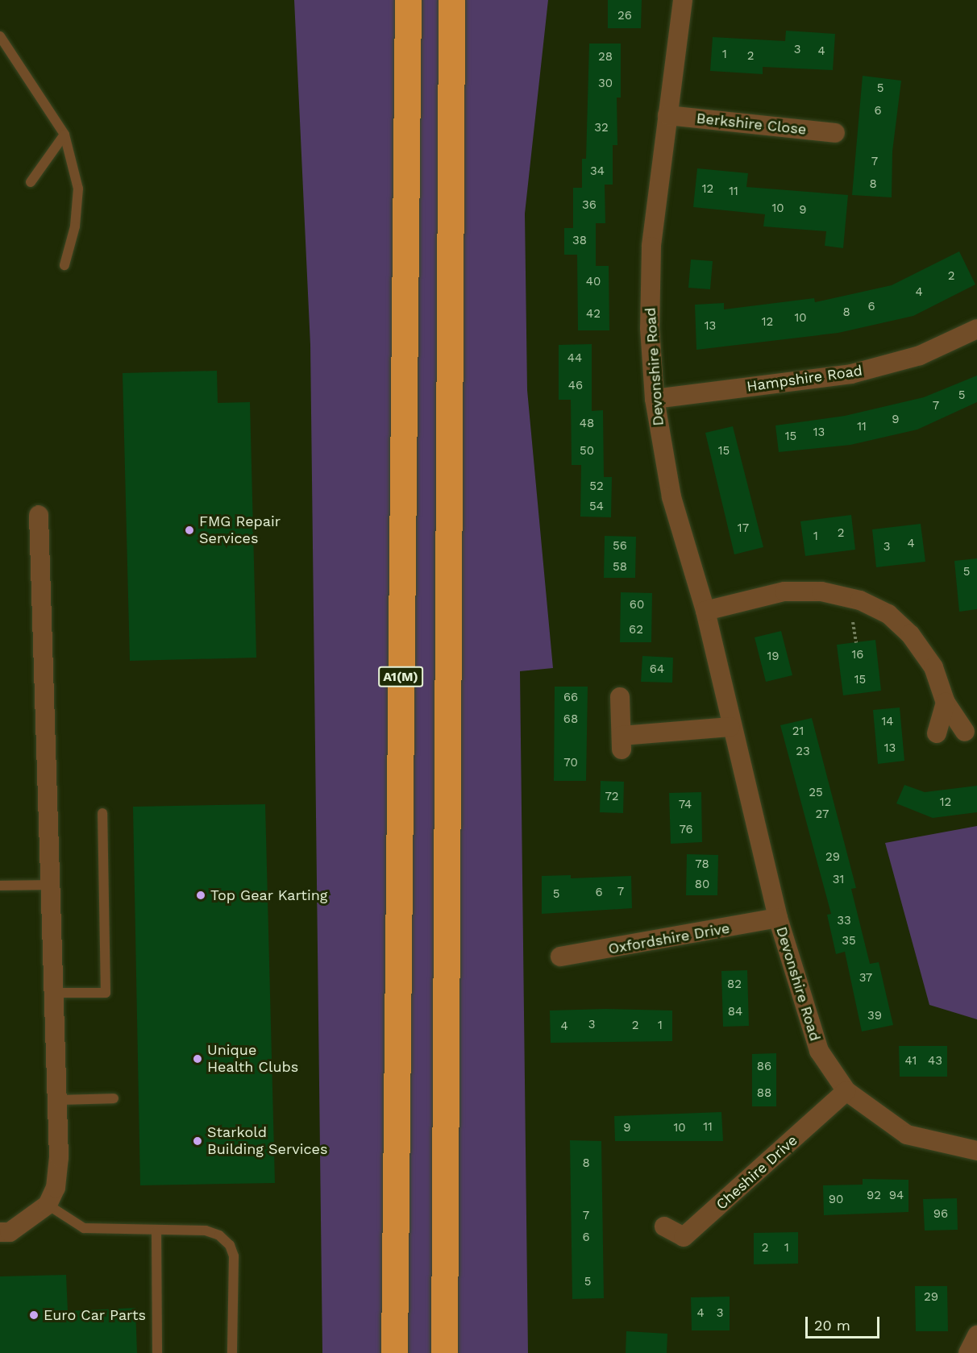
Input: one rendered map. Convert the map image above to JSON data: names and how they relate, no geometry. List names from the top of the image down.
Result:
{
  "streets": {
    "highway": ["A1(M)"],
    "street": [
      "Berkshire Close",
      "Devonshire Road",
      "Hampshire Road",
      "Oxfordshire Drive",
      "Cheshire Drive"
    ]
  },
  "crossings": [
    ["Berkshire Close", "Devonshire Road"],
    ["Devonshire Road", "Hampshire Road"],
    ["Devonshire Road", "Oxfordshire Drive"],
    ["Devonshire Road", "Cheshire Drive"]
  ],
  "places": [
    "FMG Repair Services",
    "Top Gear Karting",
    "Unique Health Clubs",
    "Starkold Building Services",
    "Euro Car Parts"
  ],
  "house_numbers": [
    "26",
    "3",
    "4",
    "1",
    "2",
    "28",
    "30",
    "5",
    "6",
    "32",
    "7",
    "34",
    "8",
    "12",
    "11",
    "36",
    "10",
    "9",
    "38",
    "2",
    "40",
    "4",
    "6",
    "8",
    "42",
    "10",
    "12",
    "13",
    "44",
    "46",
    "5",
    "7",
    "9",
    "48",
    "11",
    "13",
    "15",
    "50",
    "15",
    "52",
    "54",
    "17",
    "2",
    "1",
    "4",
    "56",
    "3",
    "58",
    "5",
    "60",
    "62",
    "16",
    "19",
    "64",
    "15",
    "66",
    "68",
    "14",
    "21",
    "13",
    "23",
    "70",
    "25",
    "72",
    "12",
    "74",
    "27",
    "76",
    "29",
    "78",
    "31",
    "80",
    "7",
    "6",
    "5",
    "33",
    "35",
    "37",
    "82",
    "84",
    "39",
    "3",
    "2",
    "1",
    "4",
    "41",
    "43",
    "86",
    "88",
    "11",
    "9",
    "10",
    "8",
    "92",
    "94",
    "90",
    "96",
    "7",
    "6",
    "2",
    "1",
    "5",
    "29",
    "4",
    "3"
  ],
  "scale_bar": "20 m"
}
